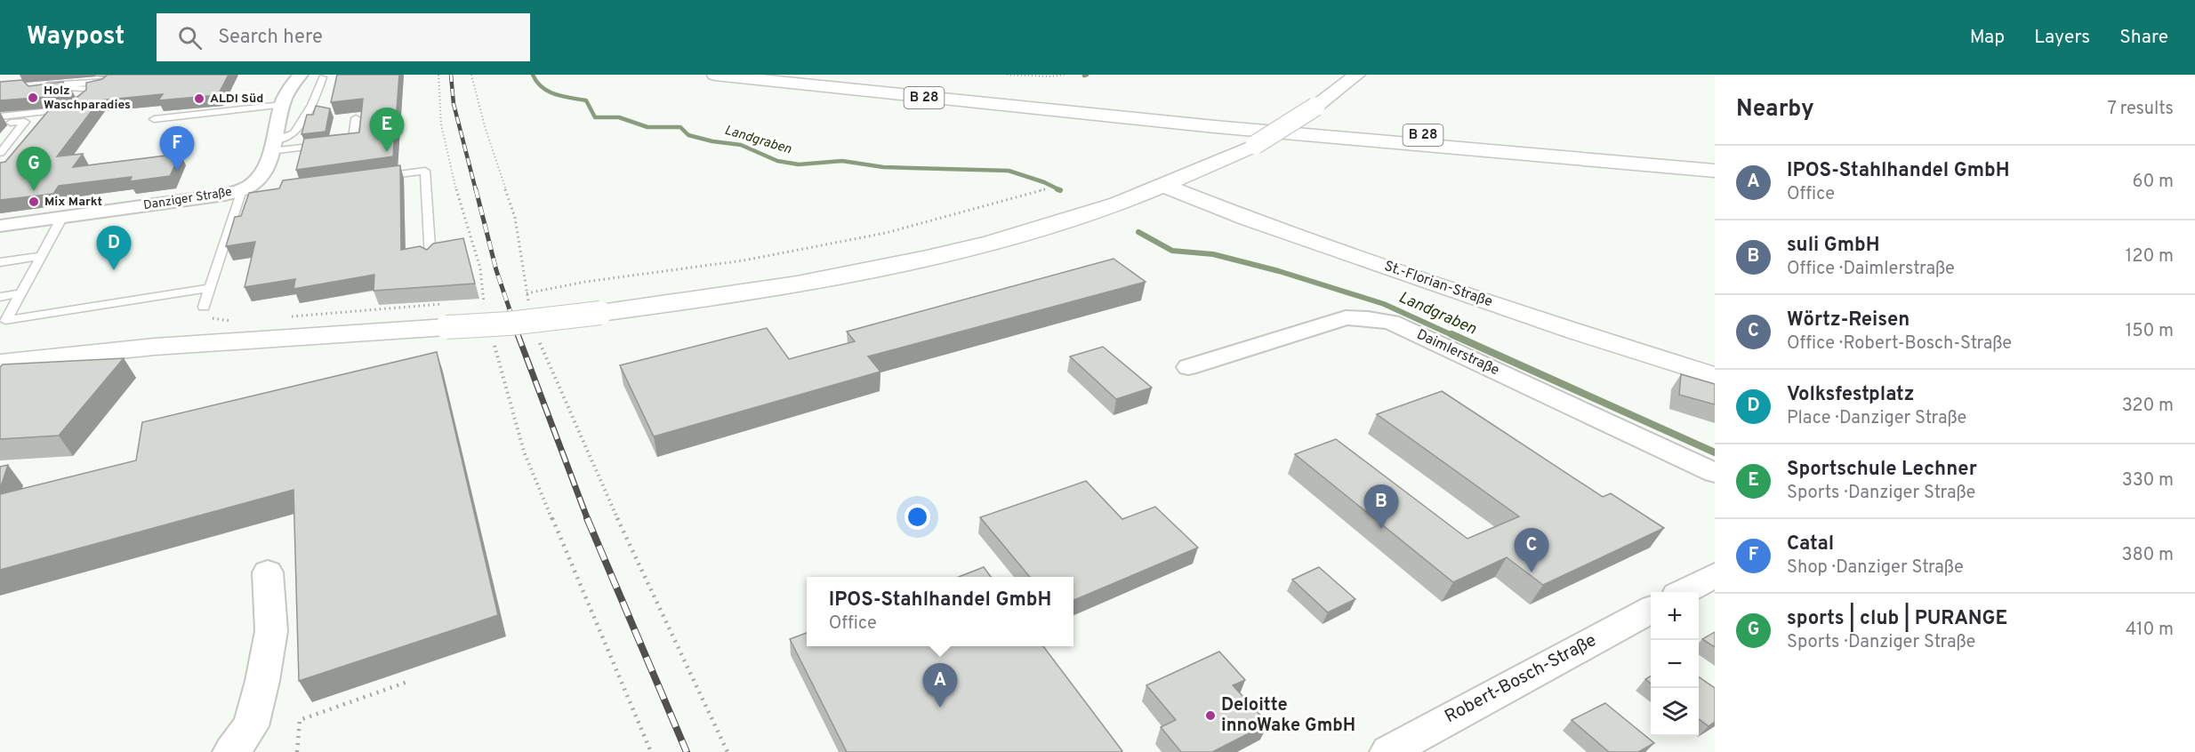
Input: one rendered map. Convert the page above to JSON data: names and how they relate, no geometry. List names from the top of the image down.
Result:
{
  "streets": {
    "main road": ["B 28", "St.-Florian-Straße"],
    "street": ["Danziger Straße", "Daimlerstraße", "Robert-Bosch-Straße"]
  },
  "water": ["Landgraben"],
  "places": [
    "Holz Waschparadies",
    "ALDI Süd",
    "Mix Markt",
    "Deloitte innoWake GmbH"
  ],
  "page": {
    "header": "Waypost",
    "search": "Search here",
    "nav": ["Map", "Layers", "Share"],
    "heading": ["Nearby", "7 results"],
    "pins": [
      "E",
      "F",
      "G",
      "D",
      "B",
      "C",
      "A"
    ],
    "list": [
      {
        "mark": "A",
        "name": "IPOS-Stahlhandel GmbH",
        "note": "Office",
        "value": "60 m"
      },
      {
        "mark": "B",
        "name": "suli GmbH",
        "note": "Office · Daimlerstraße",
        "value": "120 m"
      },
      {
        "mark": "C",
        "name": "Wörtz-Reisen",
        "note": "Office · Robert-Bosch-Straße",
        "value": "150 m"
      },
      {
        "mark": "D",
        "name": "Volksfestplatz",
        "note": "Place · Danziger Straße",
        "value": "320 m"
      },
      {
        "mark": "E",
        "name": "Sportschule Lechner",
        "note": "Sports · Danziger Straße",
        "value": "330 m"
      },
      {
        "mark": "F",
        "name": "Catal",
        "note": "Shop · Danziger Straße",
        "value": "380 m"
      },
      {
        "mark": "G",
        "name": "sports | club | PURANGE",
        "note": "Sports · Danziger Straße",
        "value": "410 m"
      }
    ],
    "popup": ["IPOS-Stahlhandel GmbH", "Office"],
    "map_buttons": ["+", "−"]
  }
}
